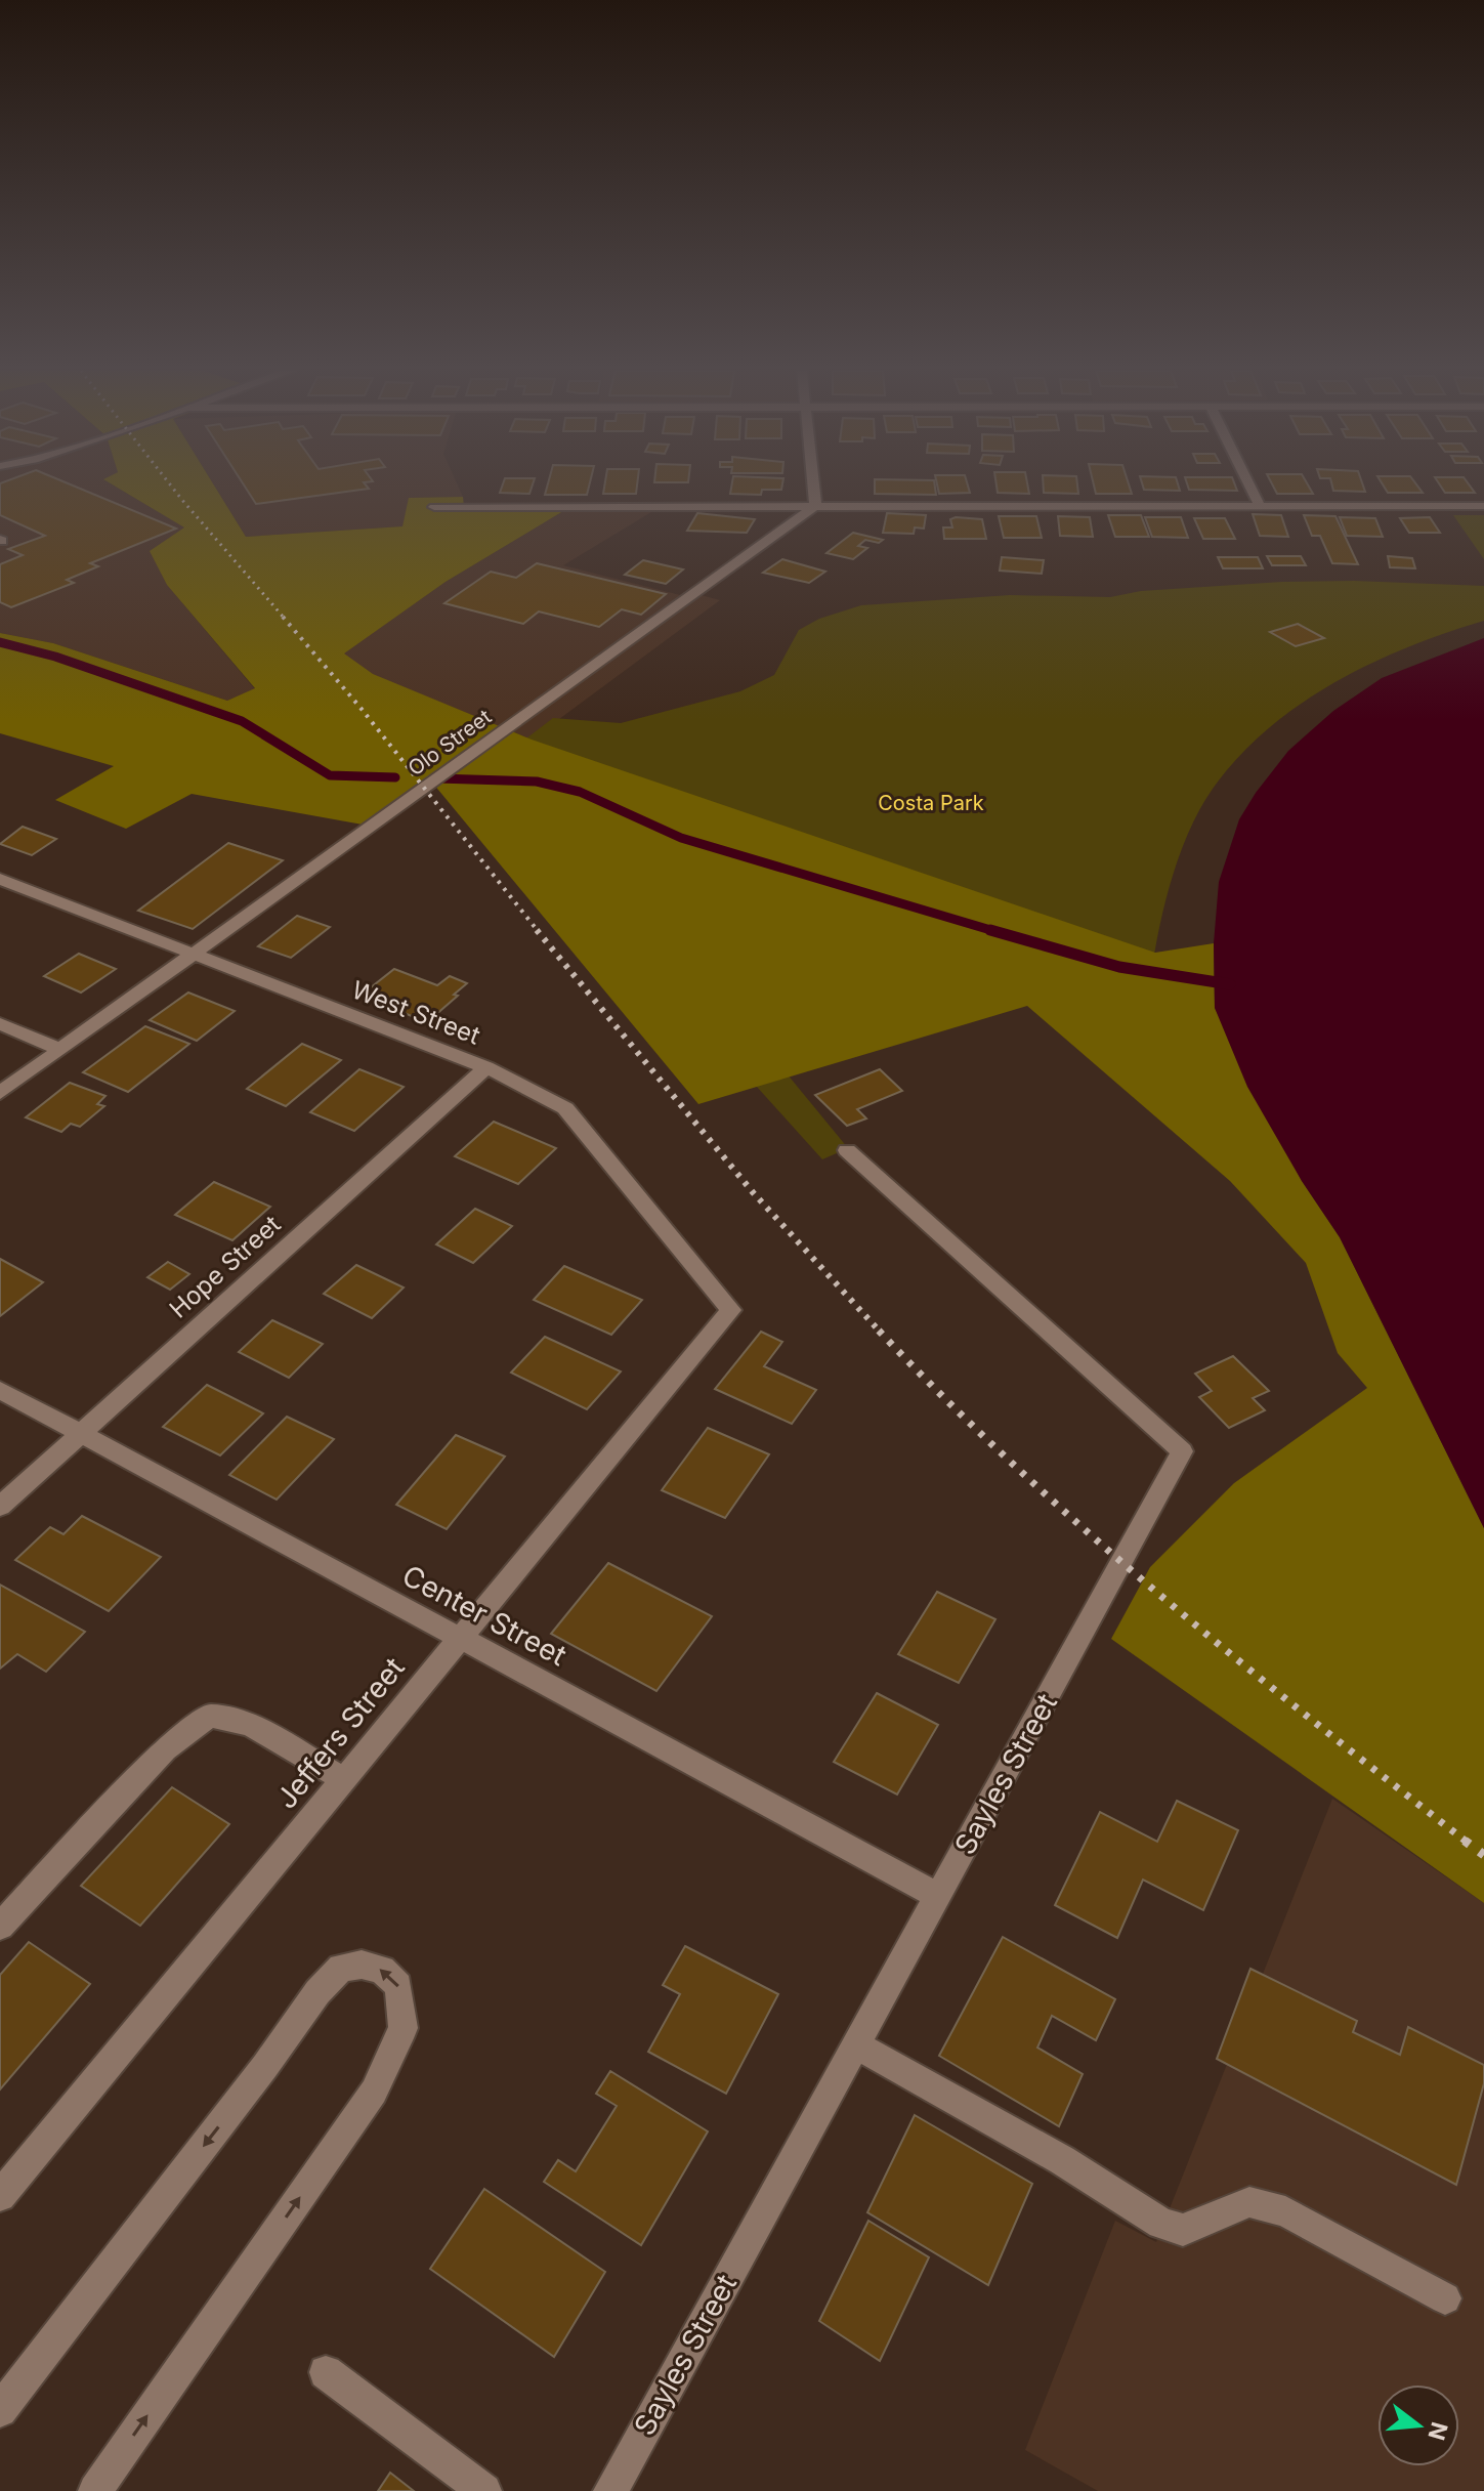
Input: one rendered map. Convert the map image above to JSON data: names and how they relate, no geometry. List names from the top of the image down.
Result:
{
  "streets": {
    "street": [
      "Olo Street",
      "West Street",
      "Hope Street",
      "Center Street",
      "Jeffers Street",
      "Sayles Street"
    ]
  },
  "crossings": [
    ["Olo Street", "West Street"],
    ["West Street", "Hope Street"],
    ["West Street", "Jeffers Street"],
    ["Hope Street", "Center Street"],
    ["Center Street", "Jeffers Street"],
    ["Center Street", "Sayles Street"]
  ],
  "parks": ["Costa Park"],
  "north": "right"
}
